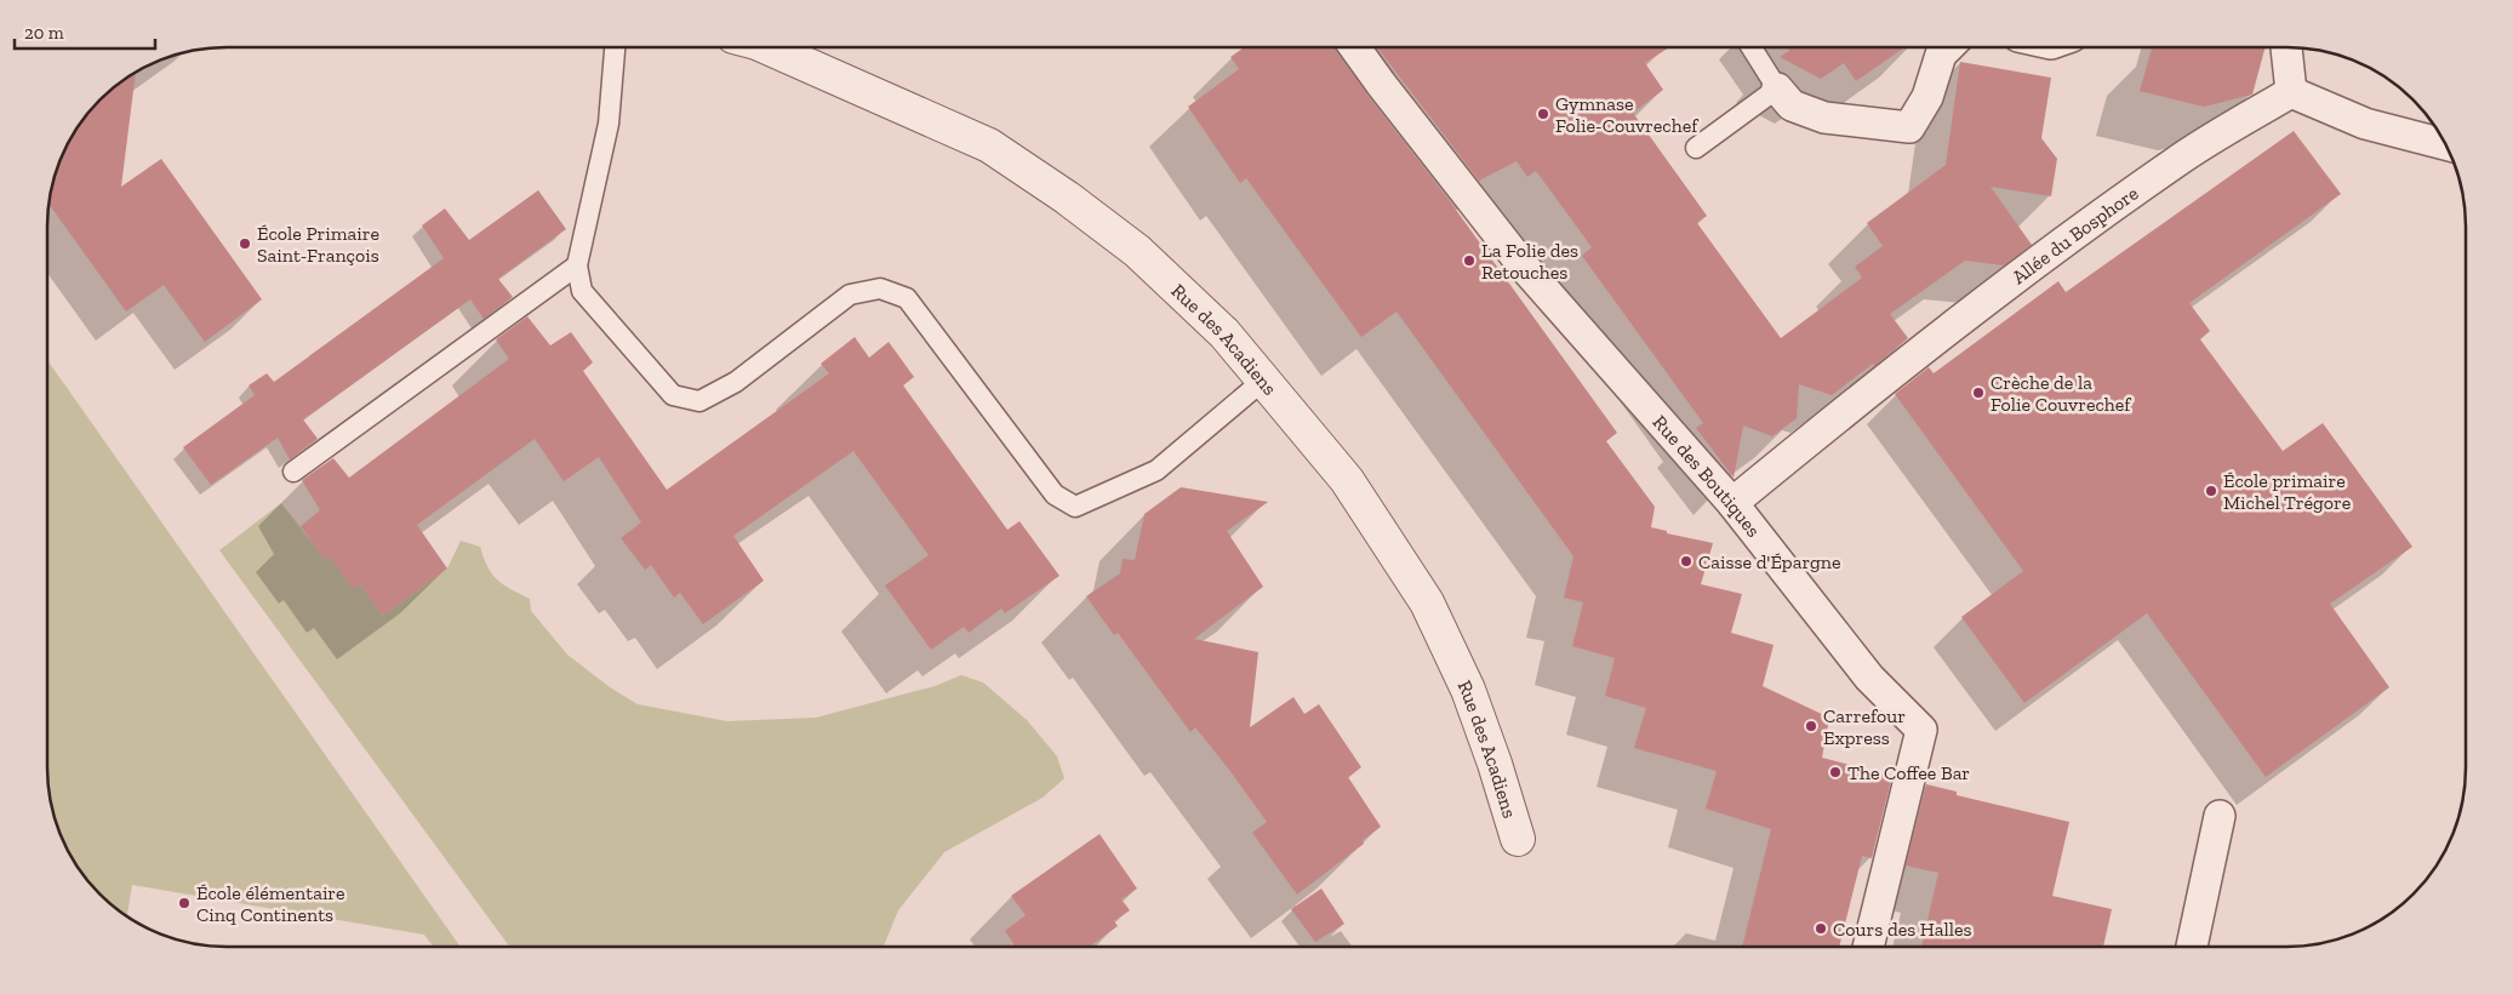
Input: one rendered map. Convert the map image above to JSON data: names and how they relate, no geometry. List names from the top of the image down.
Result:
{
  "streets": {
    "street": ["Allée du Bosphore", "Rue des Acadiens", "Rue des Boutiques"]
  },
  "crossings": [
    ["Allée du Bosphore", "Rue des Boutiques"]
  ],
  "places": [
    "Gymnase Folie-Couvrechef",
    "École Primaire Saint-François",
    "La Folie des Retouches",
    "Crèche de la Folie Couvrechef",
    "École primaire Michel Trégore",
    "Caisse d'Épargne",
    "Carrefour Express",
    "The Coffee Bar",
    "École élémentaire Cinq Continents",
    "Cours des Halles"
  ],
  "scale_bar": "20 m"
}
